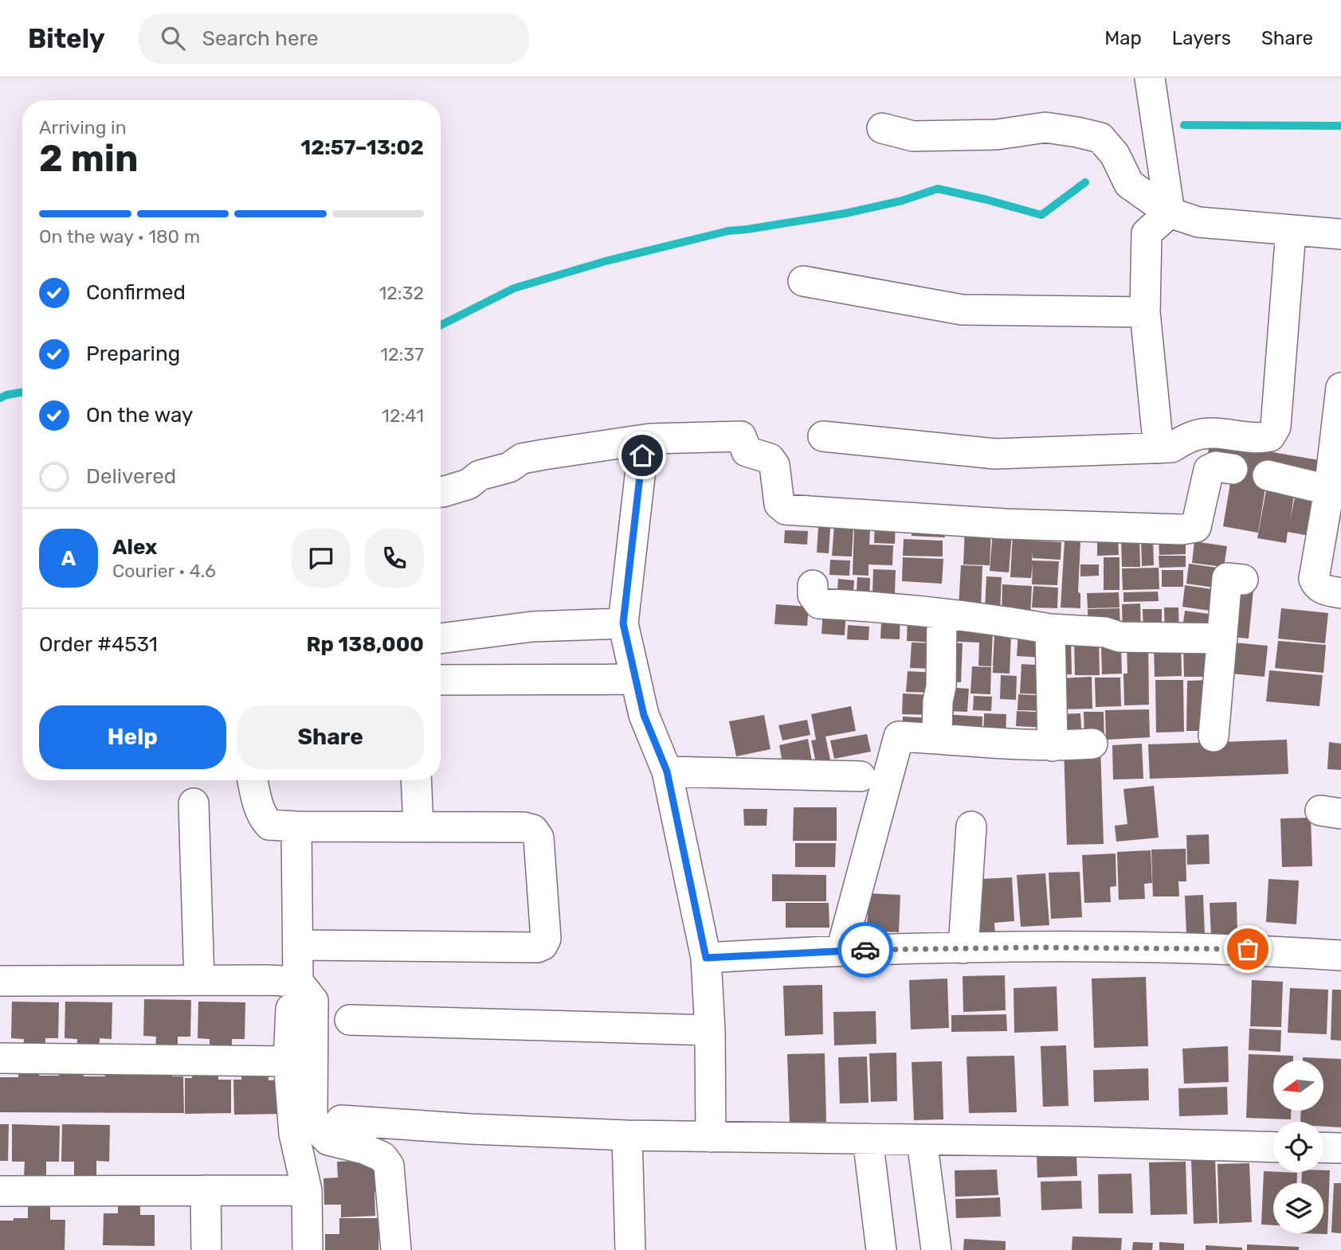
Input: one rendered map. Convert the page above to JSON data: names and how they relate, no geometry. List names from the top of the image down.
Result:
{
  "north": "left",
  "page": {
    "header": "Bitely",
    "search": "Search here",
    "nav": ["Map", "Layers", "Share"],
    "heading": ["2 min", "Arriving in", "12:57–13:02"],
    "panel": [
      "Alex",
      "Courier · 4.6",
      "Order #4531",
      "Rp 138,000"
    ],
    "bar": "On the way · 180 m",
    "list": [
      ["Confirmed", "12:32"],
      ["Preparing", "12:37"],
      ["On the way", "12:41"],
      "Delivered"
    ],
    "round": "A",
    "buttons": ["Help", "Share"]
  }
}
